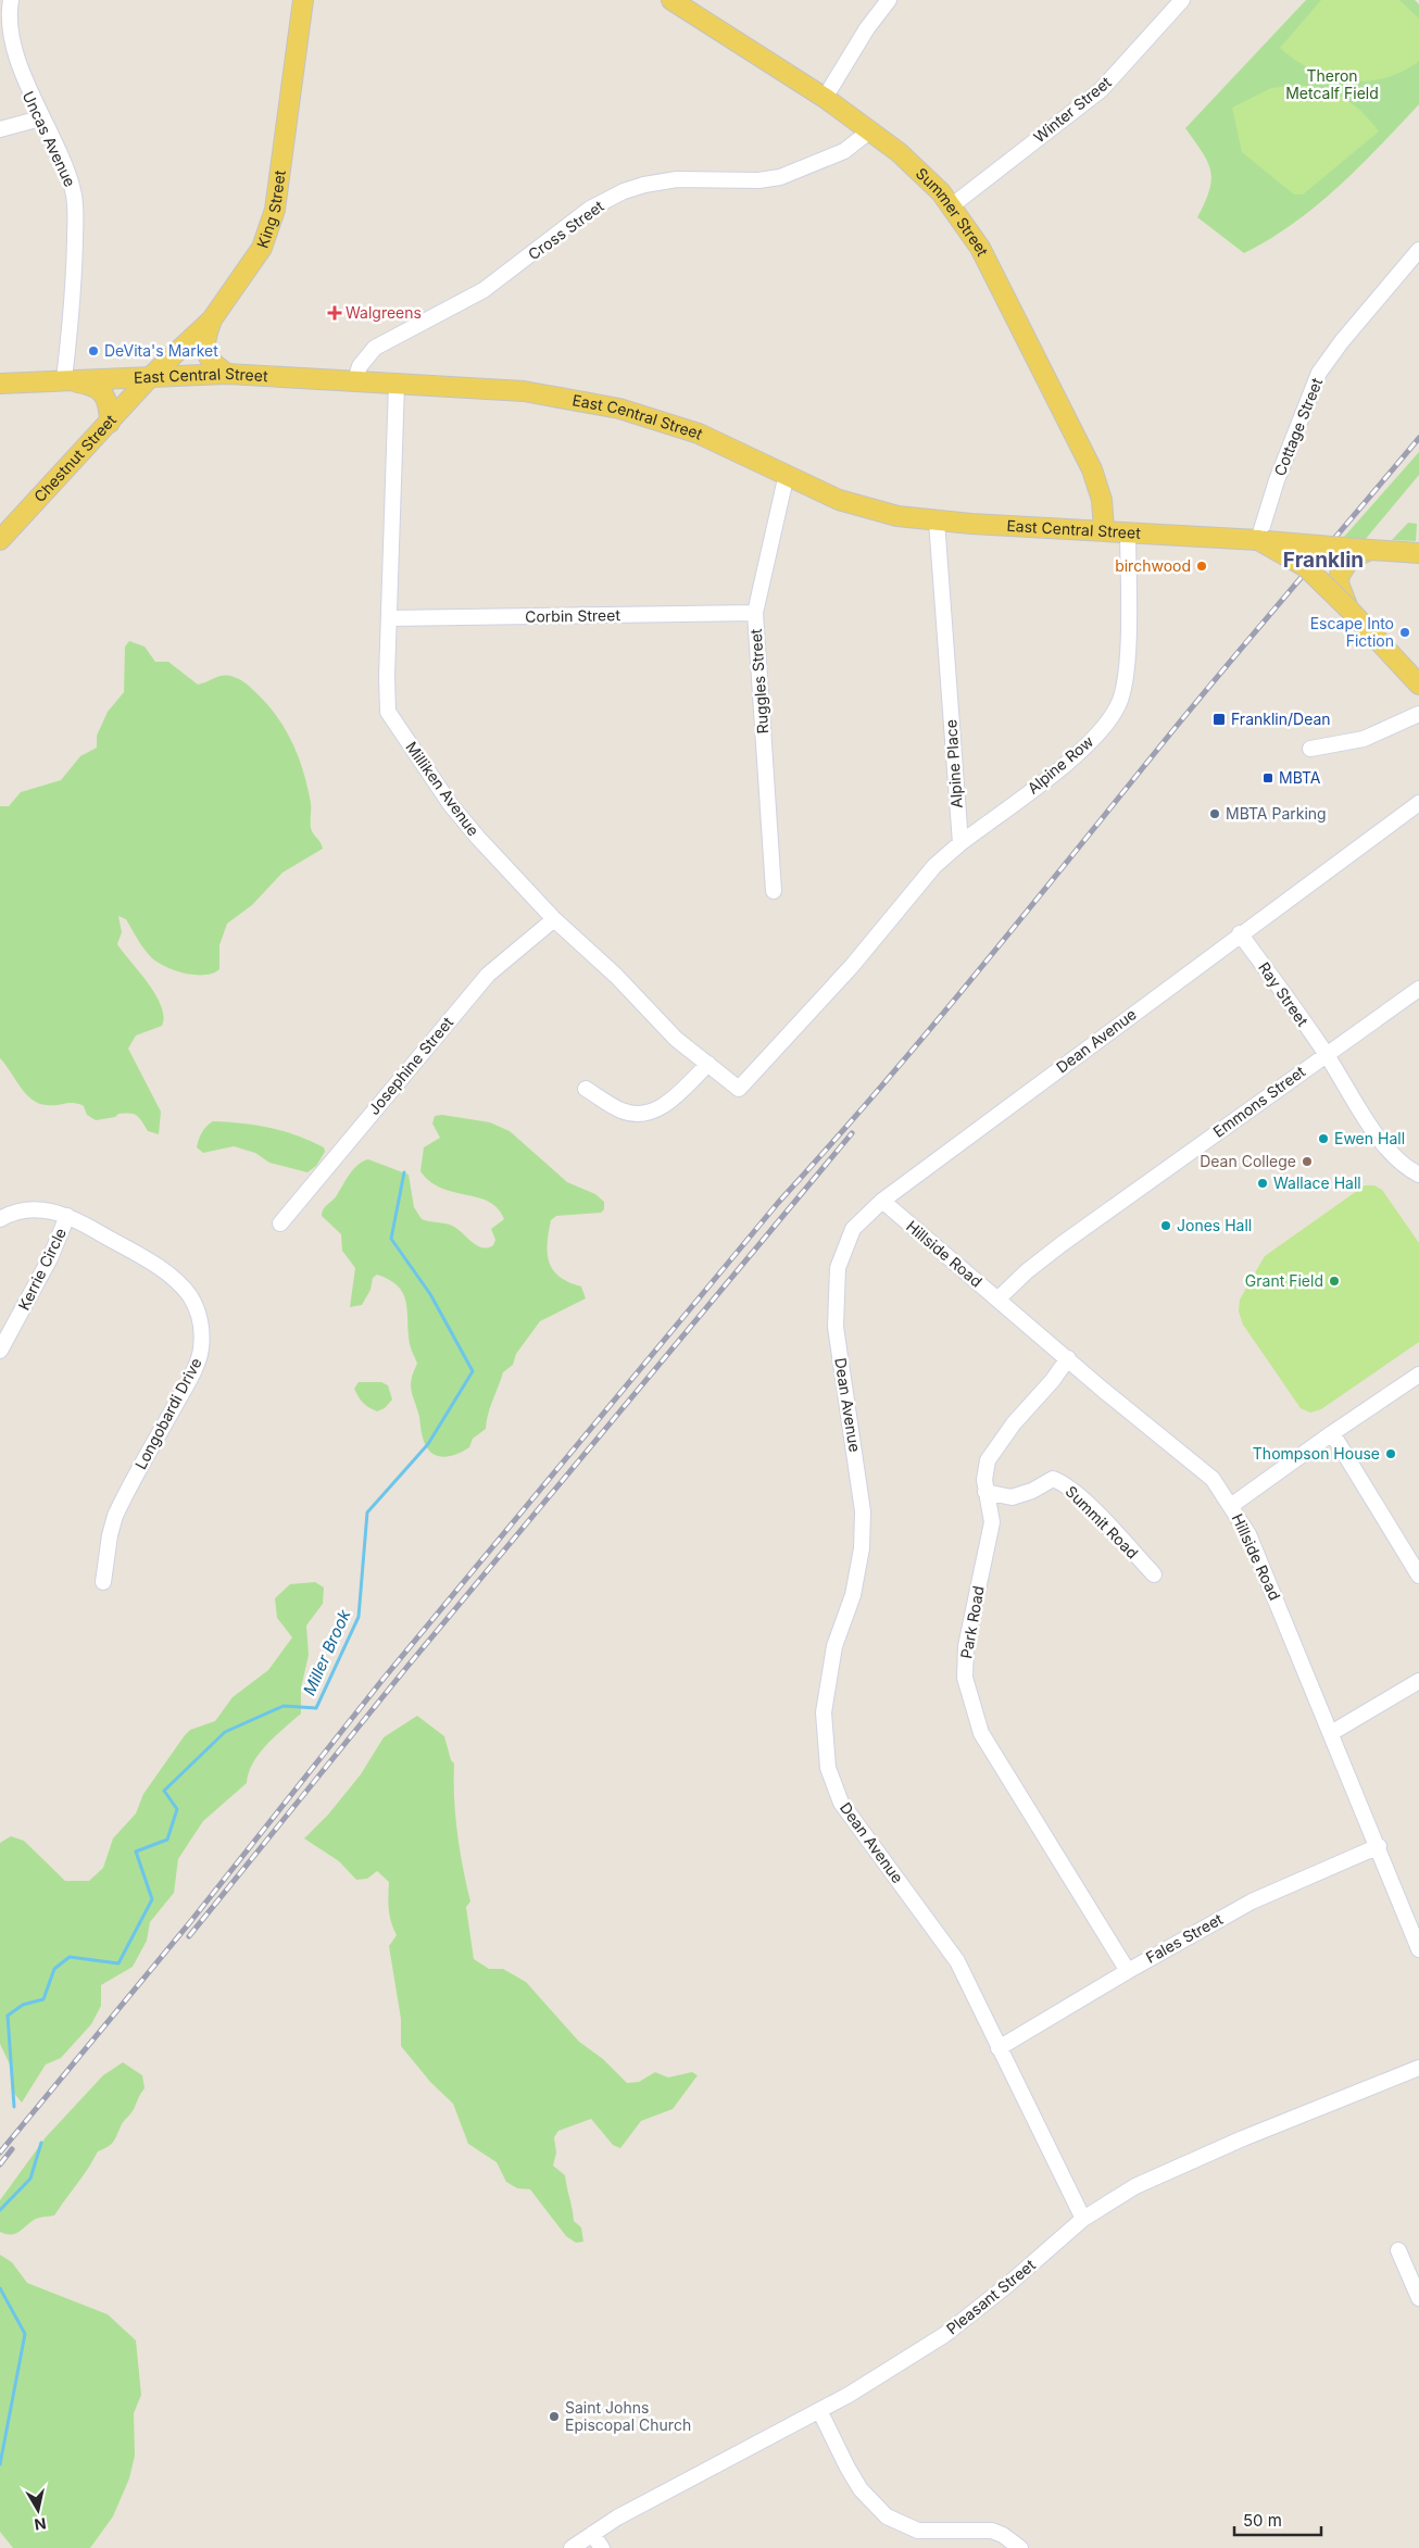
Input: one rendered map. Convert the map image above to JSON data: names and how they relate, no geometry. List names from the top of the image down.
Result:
{
  "streets": {
    "main road": [
      "King Street",
      "Summer Street",
      "East Central Street",
      "Chestnut Street"
    ],
    "street": [
      "Winter Street",
      "Uncas Avenue",
      "Cross Street",
      "Cottage Street",
      "Corbin Street",
      "Ruggles Street",
      "Alpine Place",
      "Alpine Row",
      "Milliken Avenue",
      "Ray Street",
      "Dean Avenue",
      "Josephine Street",
      "Emmons Street",
      "Hillside Road",
      "Kerrie Circle",
      "Longobardi Drive",
      "Summit Road",
      "Park Road",
      "Fales Street",
      "Pleasant Street"
    ]
  },
  "crossings": [
    ["Winter Street", "Summer Street"],
    ["Uncas Avenue", "East Central Street"],
    ["King Street", "East Central Street"],
    ["King Street", "Chestnut Street"],
    ["Summer Street", "Cross Street"],
    ["Summer Street", "East Central Street"],
    ["Cross Street", "East Central Street"],
    ["East Central Street", "Cottage Street"],
    ["East Central Street", "Chestnut Street"],
    ["East Central Street", "Ruggles Street"],
    ["East Central Street", "Alpine Place"],
    ["East Central Street", "Alpine Row"],
    ["East Central Street", "Milliken Avenue"],
    ["Corbin Street", "Ruggles Street"],
    ["Corbin Street", "Milliken Avenue"],
    ["Alpine Place", "Alpine Row"],
    ["Alpine Place", "Milliken Avenue"],
    ["Alpine Row", "Milliken Avenue"],
    ["Milliken Avenue", "Josephine Street"],
    ["Ray Street", "Dean Avenue"],
    ["Ray Street", "Emmons Street"],
    ["Dean Avenue", "Hillside Road"],
    ["Dean Avenue", "Fales Street"],
    ["Dean Avenue", "Pleasant Street"],
    ["Emmons Street", "Hillside Road"],
    ["Hillside Road", "Park Road"],
    ["Hillside Road", "Fales Street"],
    ["Kerrie Circle", "Longobardi Drive"],
    ["Summit Road", "Park Road"],
    ["Park Road", "Fales Street"]
  ],
  "districts": ["Franklin"],
  "water": ["Miller Brook"],
  "parks": ["Theron Metcalf Field"],
  "places": {
    "health": ["Walgreens"],
    "other": [
      "DeVita's Market",
      "birchwood",
      "Escape Into Fiction",
      "MBTA Parking",
      "Ewen Hall",
      "Dean College",
      "Wallace Hall",
      "Jones Hall",
      "Grant Field",
      "Thompson House",
      "Saint Johns Episcopal Church"
    ],
    "transit": ["Franklin/Dean", "MBTA"]
  },
  "scale_bar": "50 m",
  "north": "bottom"
}
